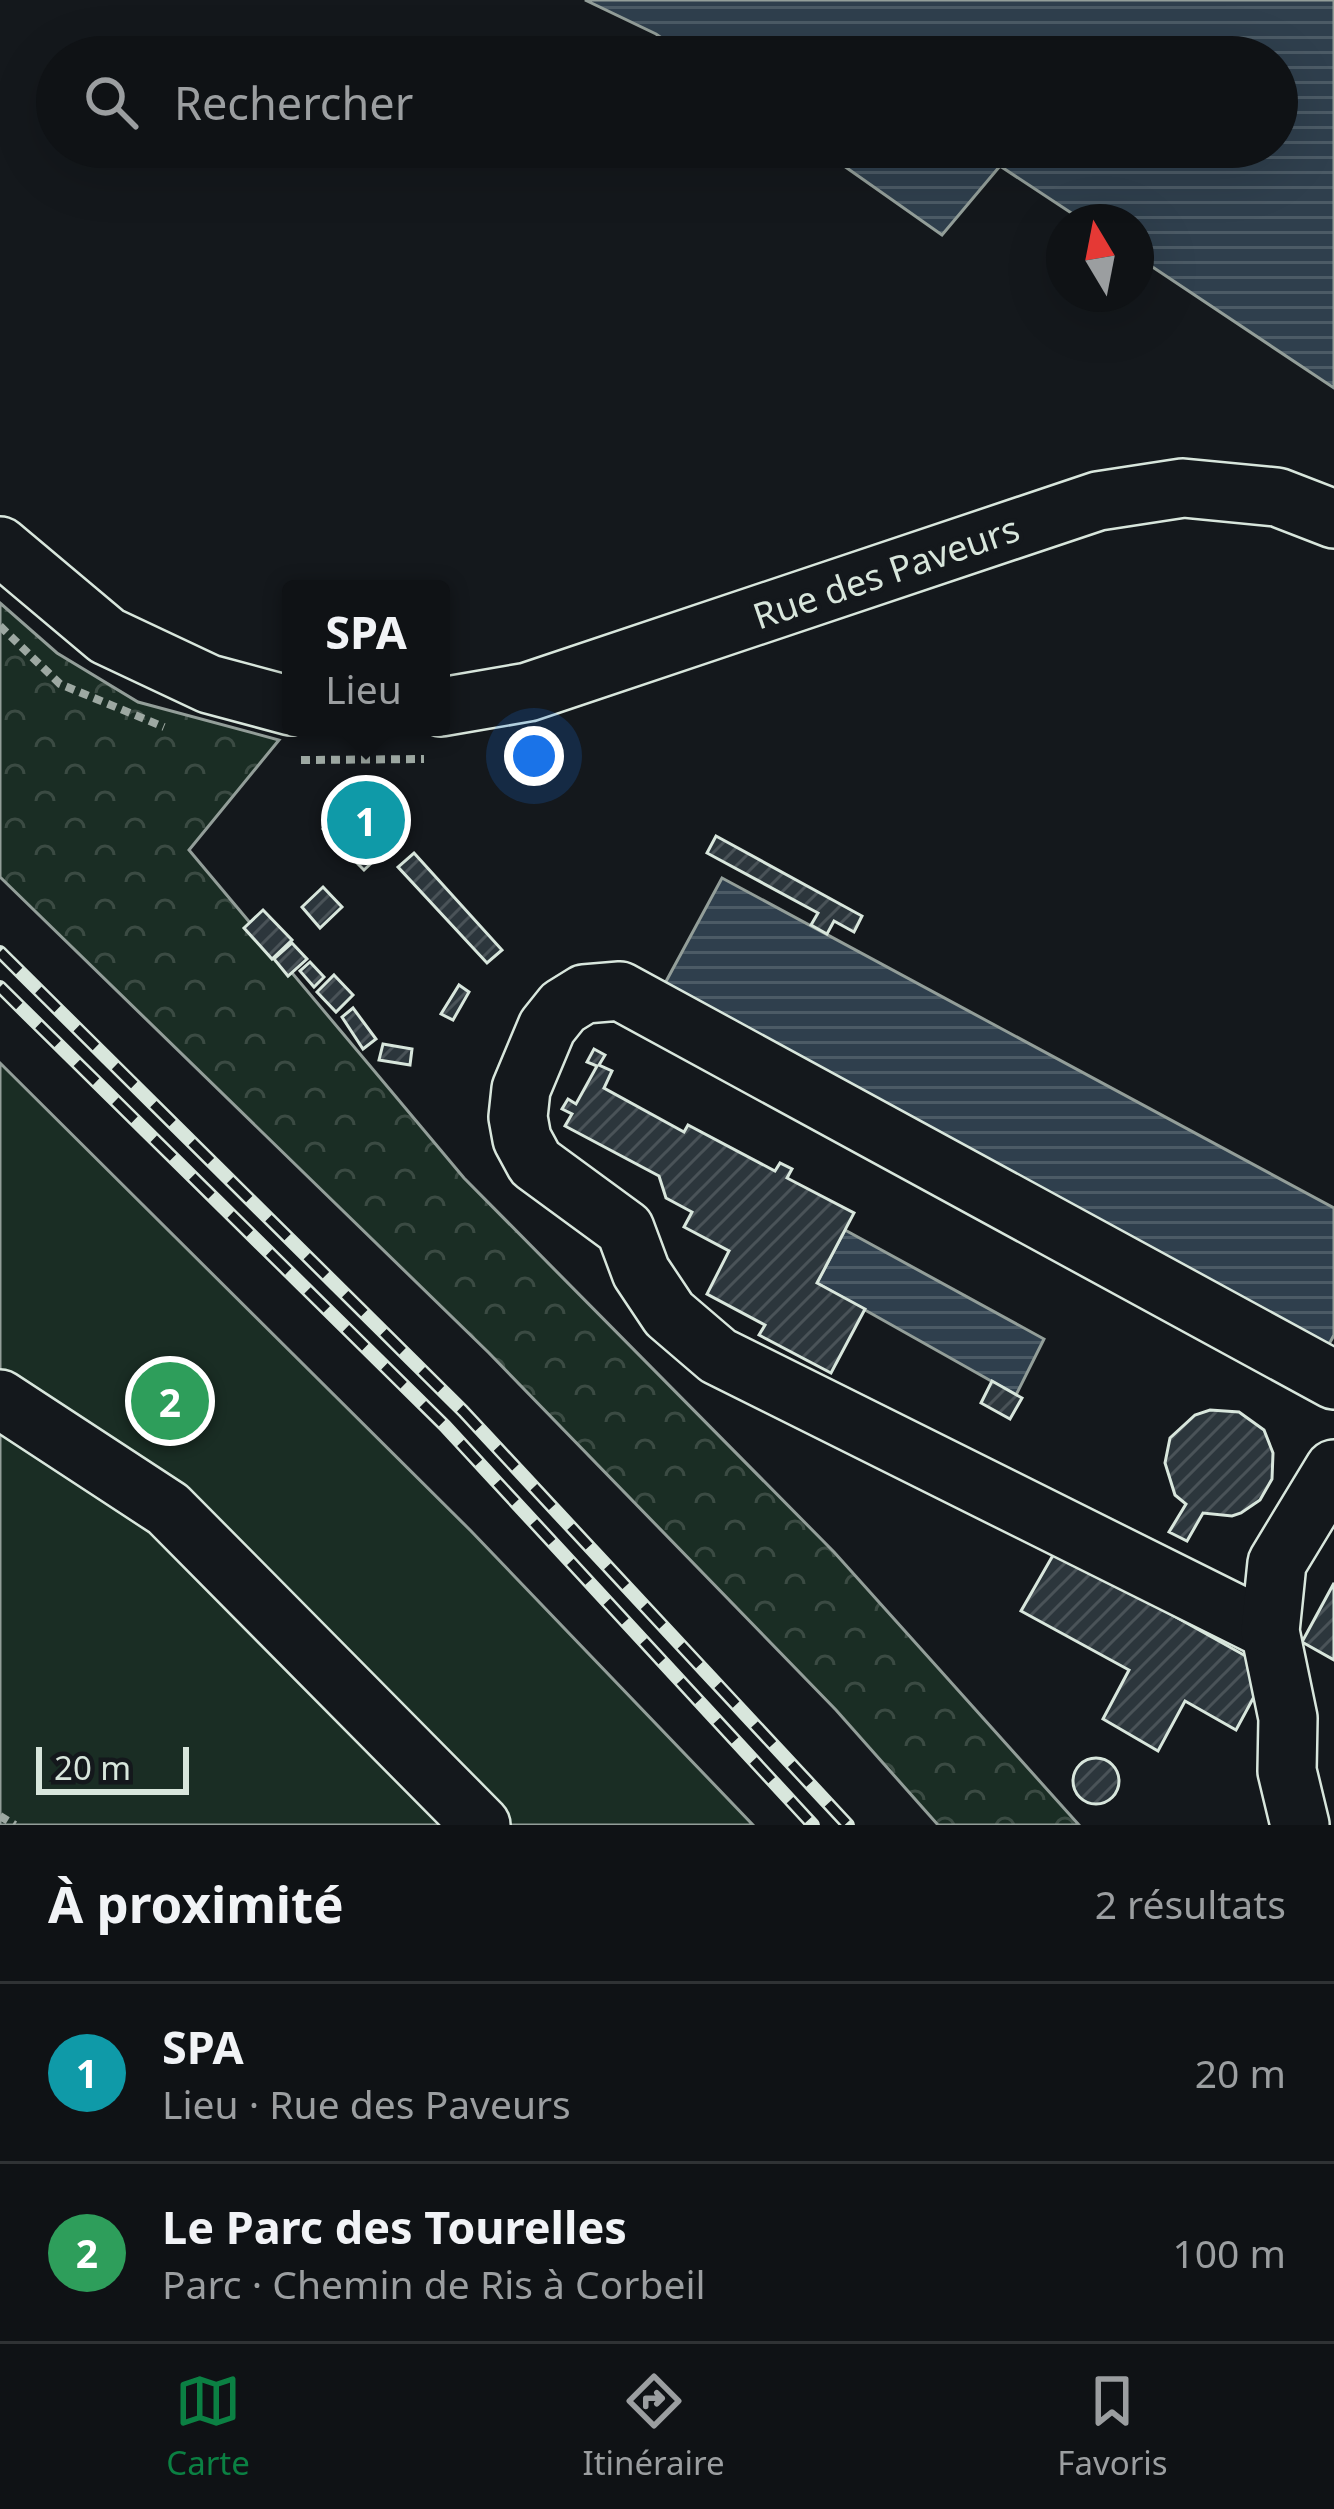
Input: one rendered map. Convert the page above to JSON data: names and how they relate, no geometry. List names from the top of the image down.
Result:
{
  "streets": {
    "street": ["Rue des Paveurs"]
  },
  "scale_bar": "20 m",
  "north": "top",
  "page": {
    "search": "Rechercher",
    "popup": ["SPA", "Lieu"],
    "pins": ["1", "2"],
    "scale": "20 m",
    "heading": ["À proximité", "2 résultats"],
    "list": [
      {
        "mark": "1",
        "name": "SPA",
        "note": "Lieu · Rue des Paveurs",
        "value": "20 m"
      },
      {
        "mark": "2",
        "name": "Le Parc des Tourelles",
        "note": "Parc · Chemin de Ris à Corbeil",
        "value": "100 m"
      }
    ],
    "nav": ["Carte", "Itinéraire", "Favoris"]
  }
}
